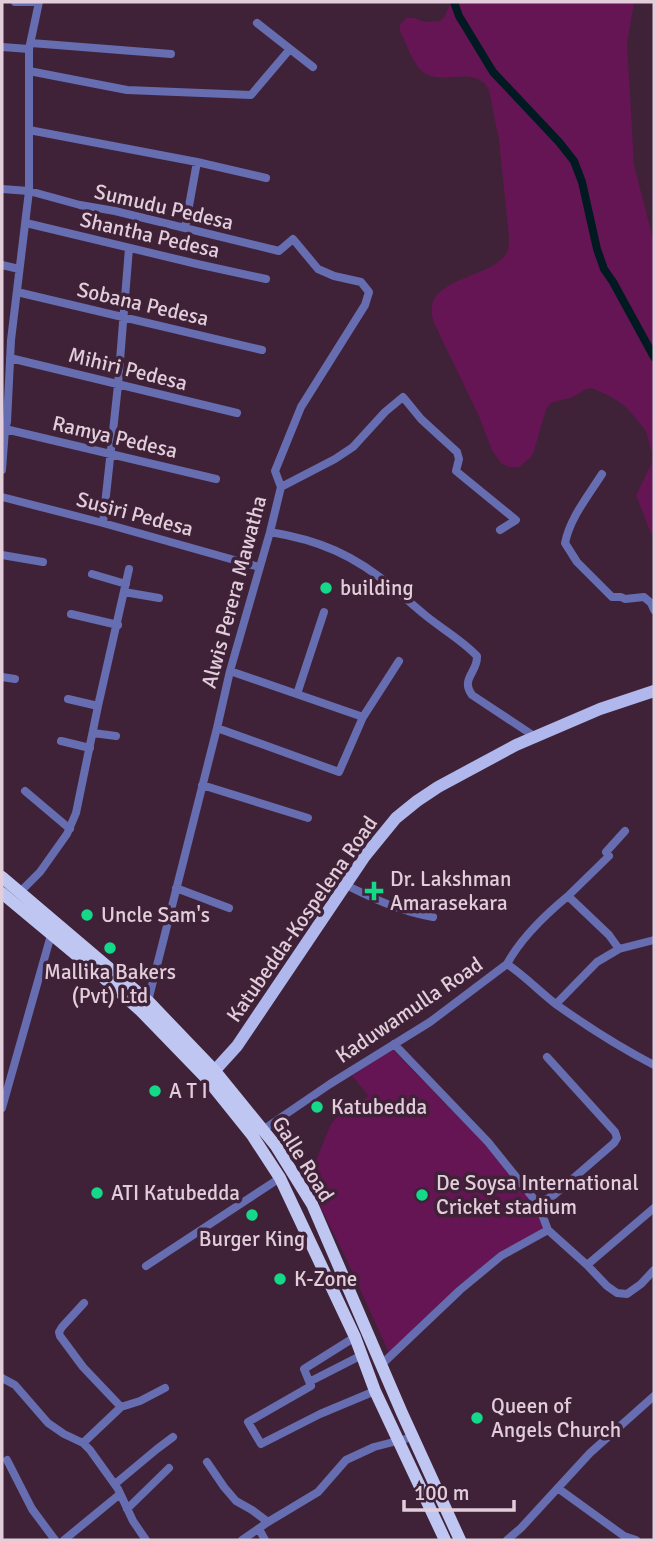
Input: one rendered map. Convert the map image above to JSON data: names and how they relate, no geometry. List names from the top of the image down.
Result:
{
  "streets": {
    "highway": ["Galle Road"],
    "main road": ["Katubedda-Kospelena Road"],
    "street": [
      "Sumudu Pedesa",
      "Shantha Pedesa",
      "Sobana Pedesa",
      "Mihiri Pedesa",
      "Ramya Pedesa",
      "Susiri Pedesa",
      "Alwis Perera Mawatha",
      "Kaduwamulla Road"
    ]
  },
  "crossings": [
    ["Sumudu Pedesa", "Alwis Perera Mawatha"],
    ["Susiri Pedesa", "Alwis Perera Mawatha"],
    ["Alwis Perera Mawatha", "Galle Road"],
    ["Katubedda-Kospelena Road", "Galle Road"],
    ["Kaduwamulla Road", "Galle Road"]
  ],
  "places": {
    "other": [
      "building",
      "Uncle Sam's",
      "Mallika Bakers (Pvt) Ltd",
      "A T I",
      "Katubedda",
      "ATI Katubedda",
      "De Soysa International Cricket stadium",
      "Burger King",
      "K-Zone",
      "Queen of Angels Church"
    ],
    "health": ["Dr. Lakshman Amarasekara"]
  },
  "scale_bar": "100 m"
}
